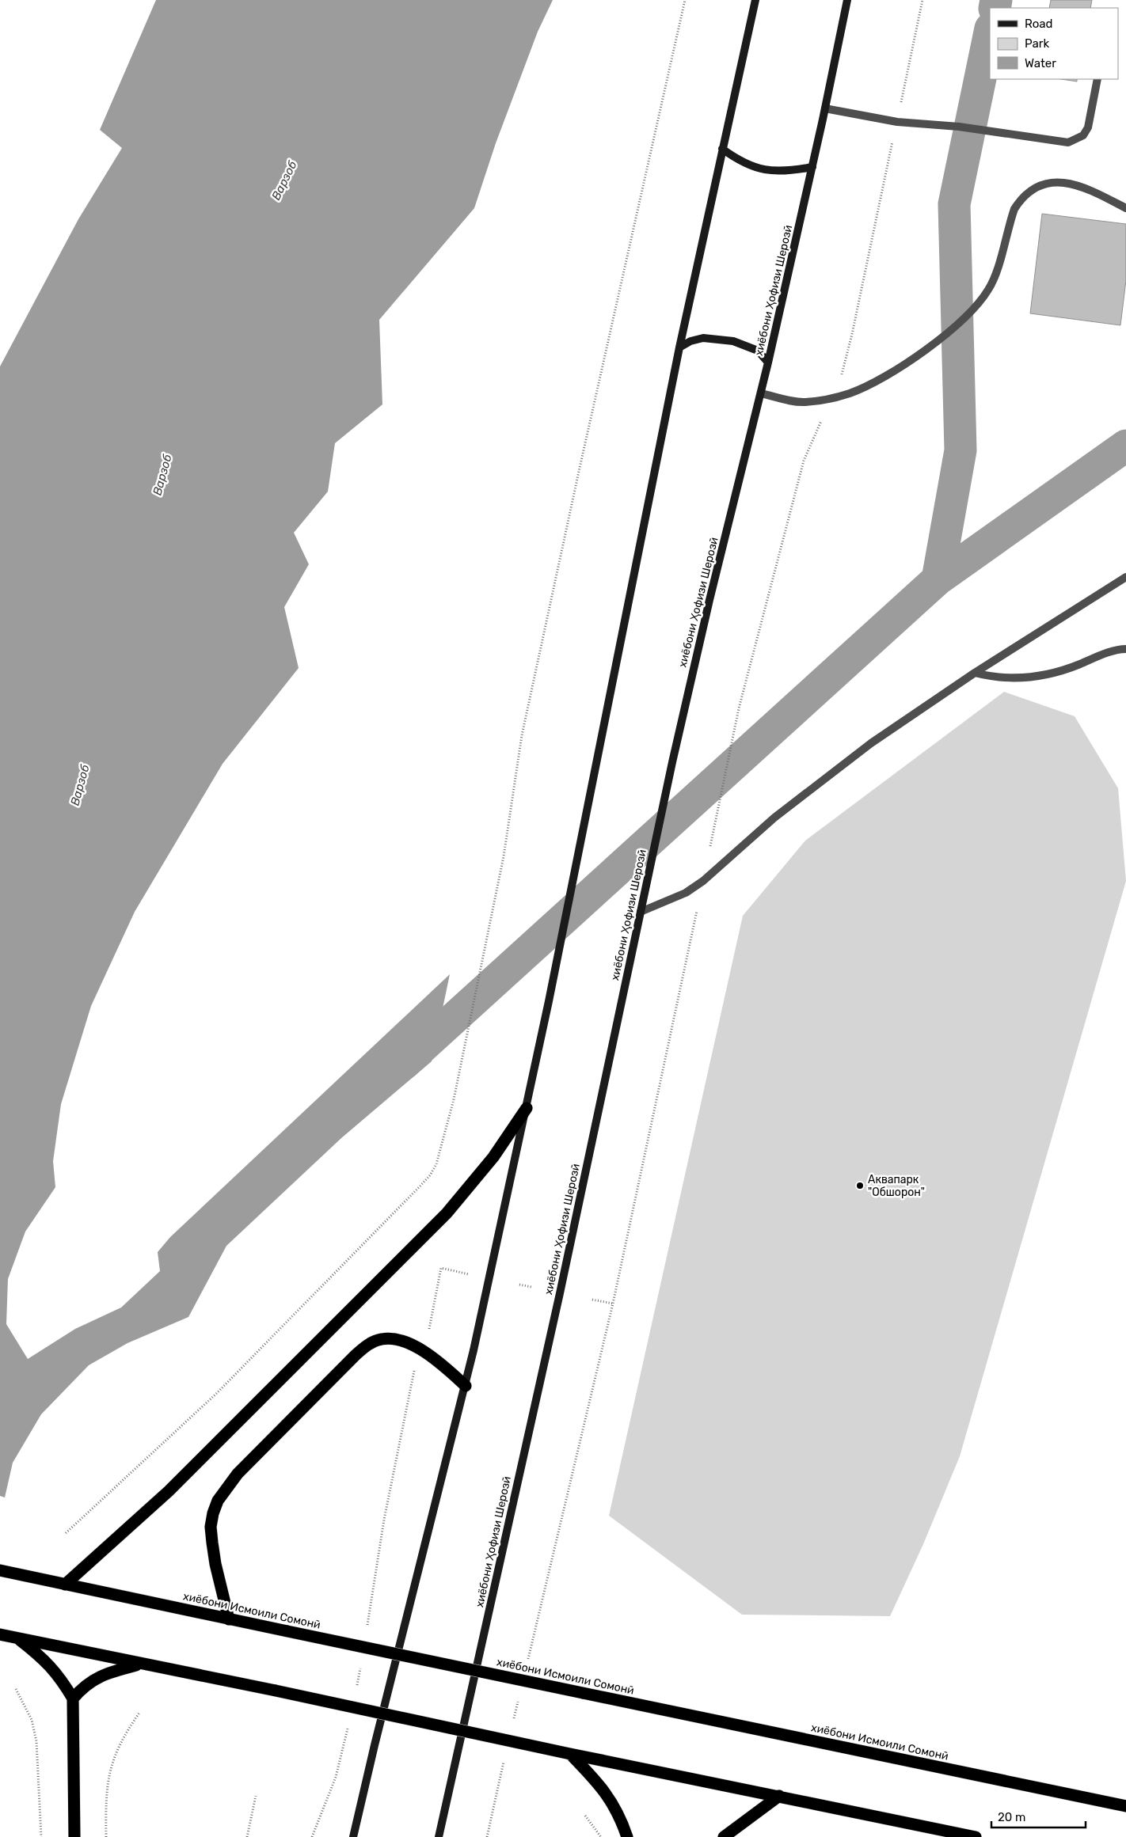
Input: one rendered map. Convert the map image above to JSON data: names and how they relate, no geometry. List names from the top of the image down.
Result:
{
  "streets": {
    "highway": ["хиёбони Исмоили Сомонӣ"],
    "main road": ["хиёбони Ҳофизи Шерозӣ"]
  },
  "water": ["Варзоб"],
  "places": ["Аквапарк \"Обшорон\""],
  "legend": ["Road", "Park", "Water"],
  "scale_bar": "20 m"
}
